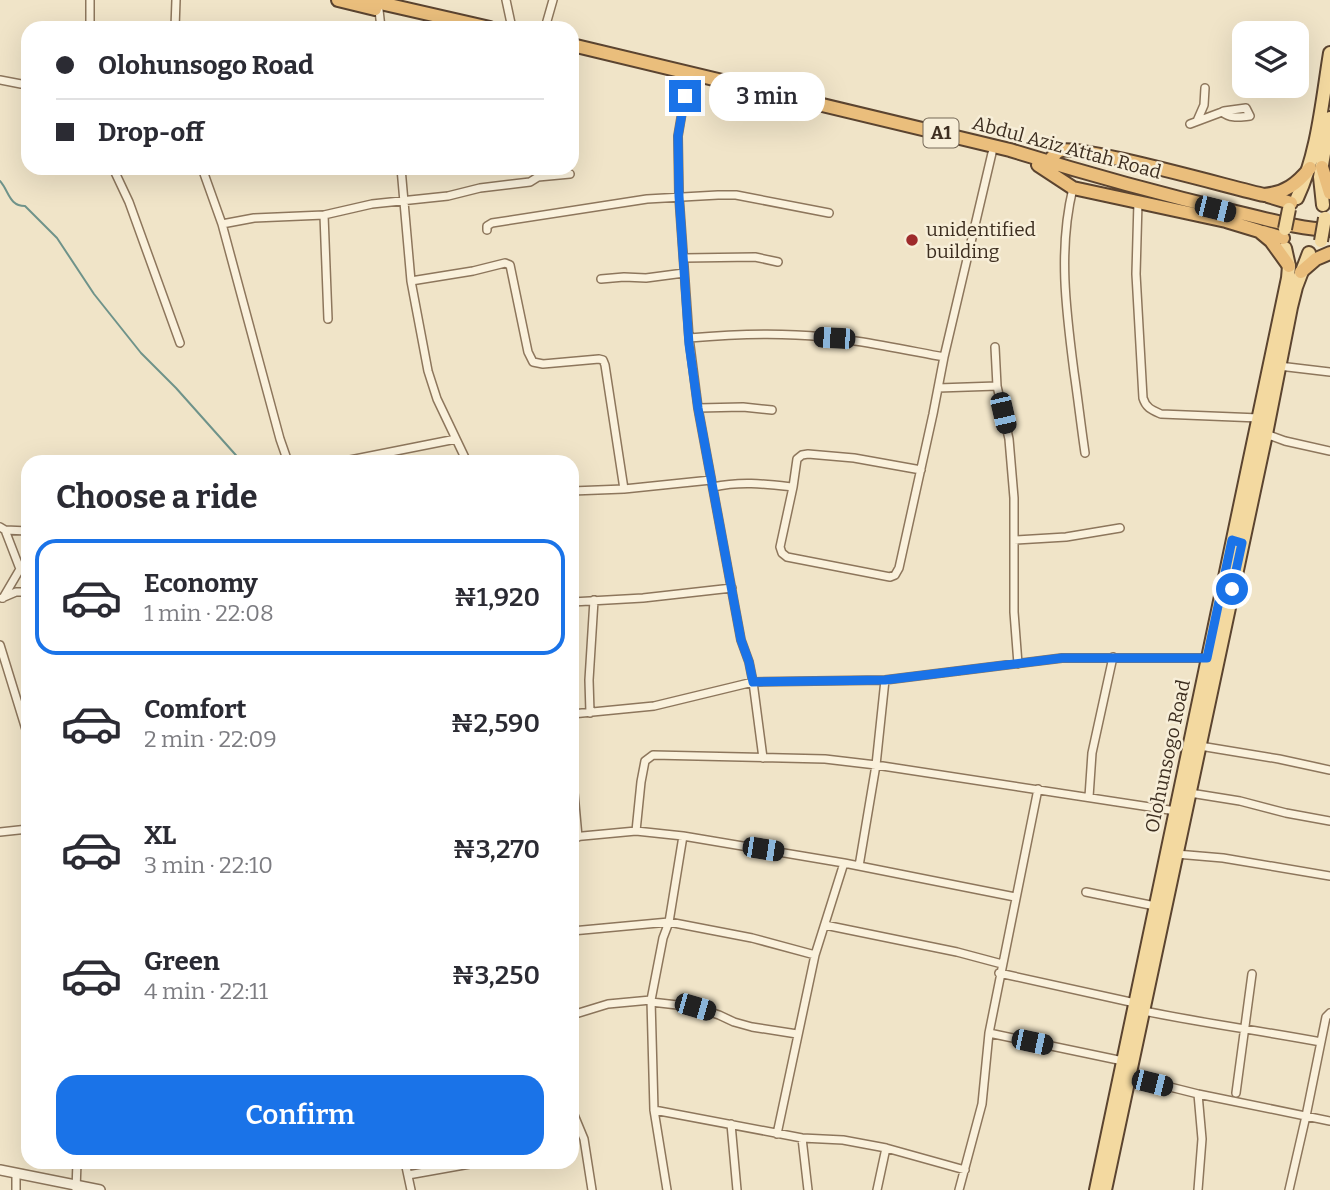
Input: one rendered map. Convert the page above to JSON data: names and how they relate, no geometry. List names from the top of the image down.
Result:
{
  "streets": {
    "highway": ["A1", "Abdul Aziz Attah Road"],
    "main road": ["Olohunsogo Road"]
  },
  "crossings": [
    ["A1", "Abdul Aziz Attah Road"],
    ["A1", "Olohunsogo Road"]
  ],
  "places": ["unidentified building"],
  "page": {
    "banner": ["Olohunsogo Road", "Drop-off"],
    "bubble": "3 min",
    "heading": "Choose a ride",
    "list": [
      {
        "name": "Economy",
        "note": "1 min · 22:08",
        "value": "₦1,920"
      },
      {
        "name": "Comfort",
        "note": "2 min · 22:09",
        "value": "₦2,590"
      },
      {
        "name": "XL",
        "note": "3 min · 22:10",
        "value": "₦3,270"
      },
      {
        "name": "Green",
        "note": "4 min · 22:11",
        "value": "₦3,250"
      }
    ],
    "buttons": "Confirm"
  }
}
